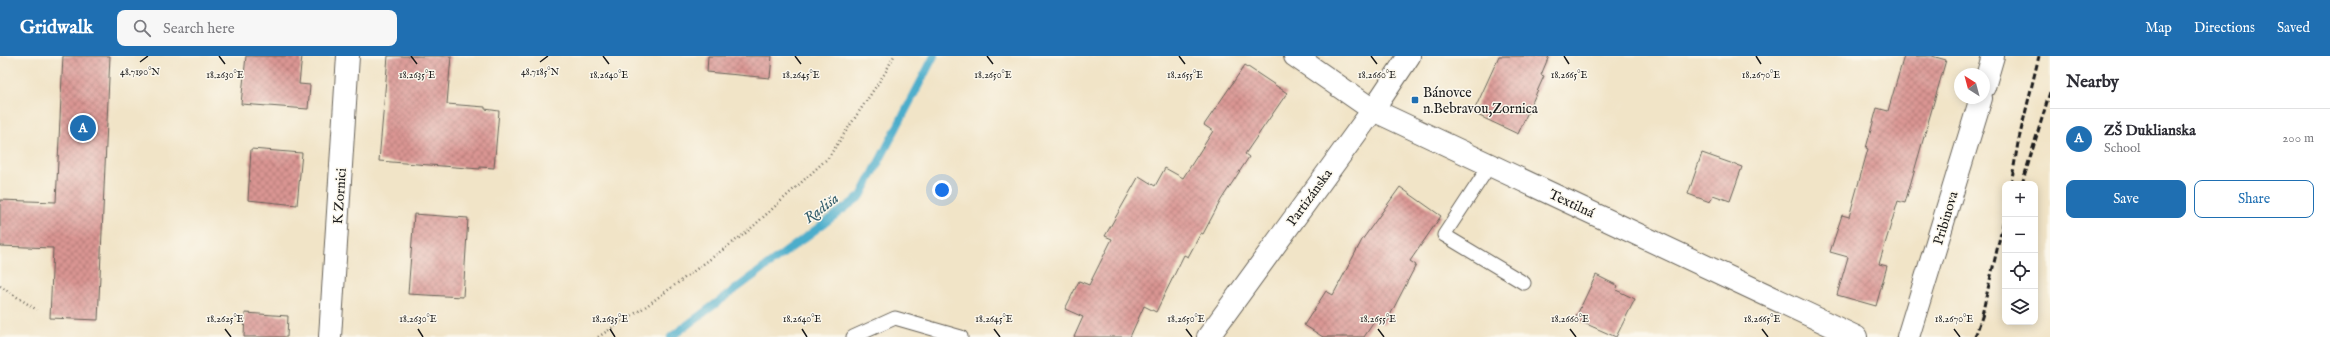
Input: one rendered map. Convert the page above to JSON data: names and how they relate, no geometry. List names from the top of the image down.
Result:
{
  "streets": {
    "street": [
      "K Zornici",
      "Partizánska",
      "Textilná",
      "Pribinova"
    ]
  },
  "crossings": [
    ["Partizánska", "Textilná"]
  ],
  "water": ["Radiša"],
  "places": {
    "transit": ["Bánovce n.Bebravou,Zornica"]
  },
  "north": "top left",
  "page": {
    "header": "Gridwalk",
    "search": "Search here",
    "nav": ["Map", "Directions", "Saved"],
    "heading": "Nearby",
    "list": [
      {
        "mark": "A",
        "name": "ZŠ Duklianska",
        "note": "School",
        "value": "200 m"
      }
    ],
    "pins": "A",
    "buttons": ["Save", "Share"],
    "map_buttons": ["+", "−"]
  },
  "coordinates": [
    "48.7190°N",
    "48.7185°N",
    "18.2630°E",
    "18.2635°E",
    "18.2640°E",
    "18.2645°E",
    "18.2650°E",
    "18.2655°E",
    "18.2660°E",
    "18.2665°E",
    "18.2670°E",
    "18.2625°E"
  ]
}
